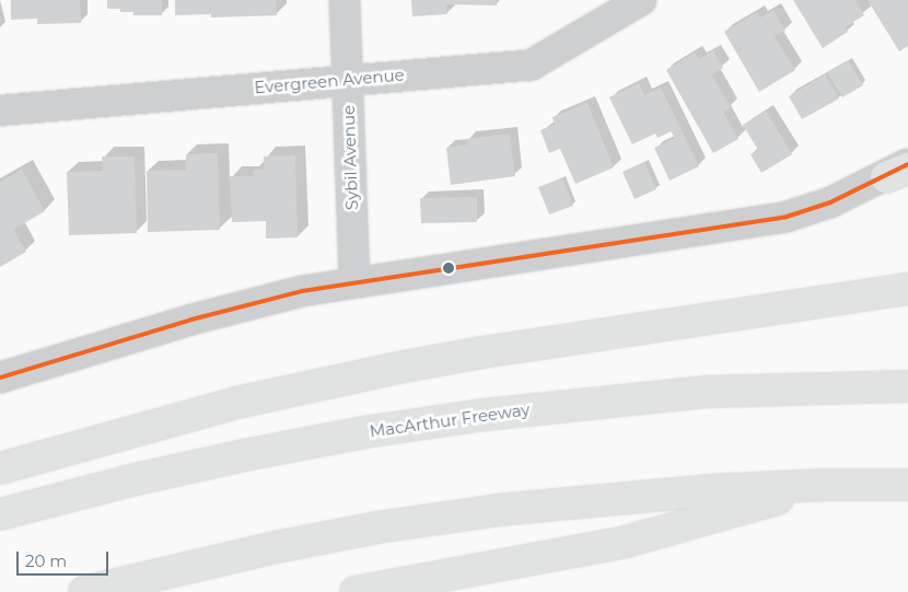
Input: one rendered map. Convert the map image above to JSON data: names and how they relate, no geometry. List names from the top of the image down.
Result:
{
  "streets": {
    "highway": ["MacArthur Freeway"],
    "street": ["Evergreen Avenue", "Sybil Avenue"]
  },
  "crossings": [
    ["Evergreen Avenue", "Sybil Avenue"]
  ],
  "scale_bar": "20 m"
}
